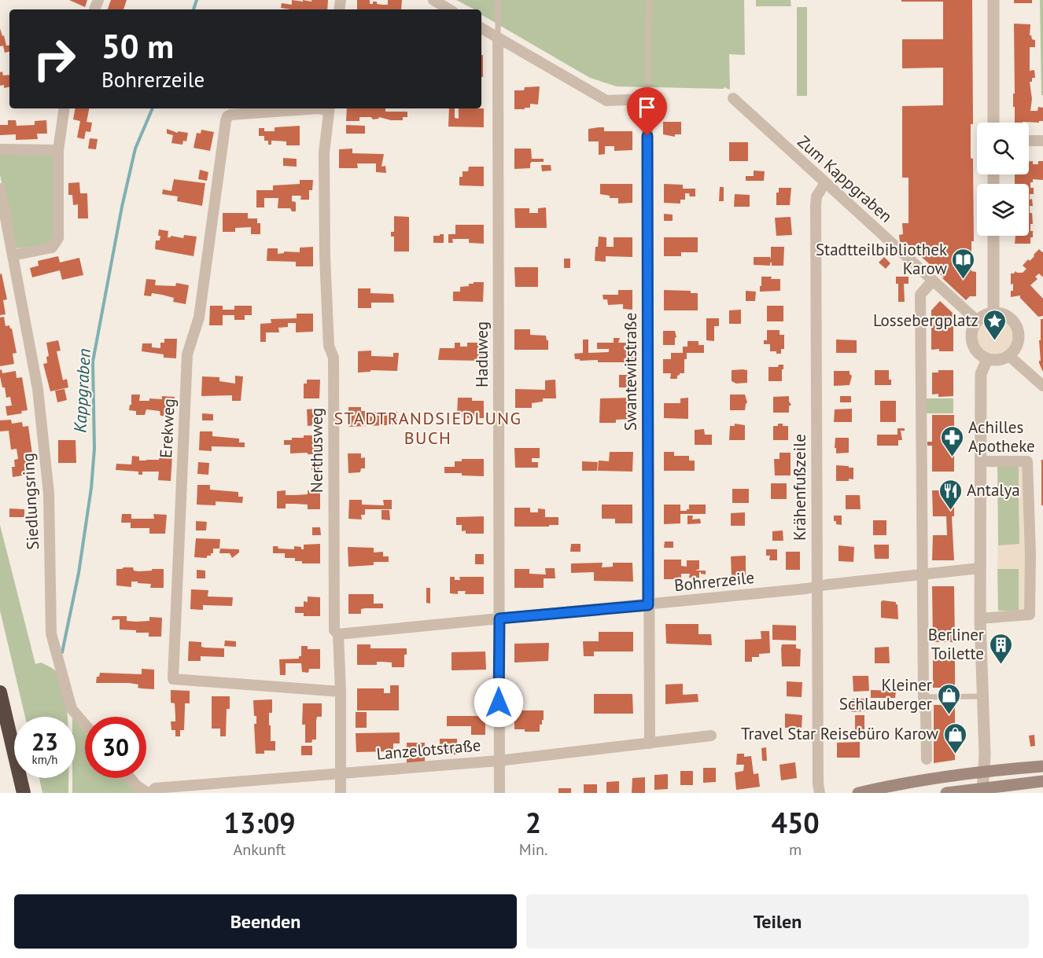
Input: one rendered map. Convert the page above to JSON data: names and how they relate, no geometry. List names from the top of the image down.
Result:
{
  "streets": {
    "street": [
      "Zum Kappgraben",
      "Haduweg",
      "Swantewitstraße",
      "Erekweg",
      "Nerthusweg",
      "Krähenfußzeile",
      "Siedlungsring",
      "Bohrerzeile",
      "Lanzelotstraße"
    ]
  },
  "crossings": [
    ["Zum Kappgraben", "Krähenfußzeile"],
    ["Haduweg", "Bohrerzeile"],
    ["Haduweg", "Lanzelotstraße"],
    ["Swantewitstraße", "Bohrerzeile"],
    ["Swantewitstraße", "Lanzelotstraße"],
    ["Erekweg", "Nerthusweg"],
    ["Nerthusweg", "Bohrerzeile"],
    ["Nerthusweg", "Lanzelotstraße"],
    ["Krähenfußzeile", "Bohrerzeile"]
  ],
  "districts": ["STADTRANDSIEDLUNG BUCH"],
  "water": ["Kappgraben"],
  "places": {
    "library": ["Stadtteilbibliothek Karow"],
    "place": ["Lossebergplatz"],
    "pharmacy": ["Achilles Apotheke"],
    "restaurant": ["Antalya"],
    "building": ["Berliner Toilette"],
    "shop": ["Kleiner Schlauberger", "Travel Star Reisebüro Karow"]
  },
  "page": {
    "turn": ["50 m", "Bohrerzeile"],
    "speed": "23 km/h",
    "limit": "30",
    "eta": [
      "13:09",
      "Ankunft",
      "2",
      "Min.",
      "450",
      "m"
    ],
    "buttons": ["Beenden", "Teilen"]
  }
}
